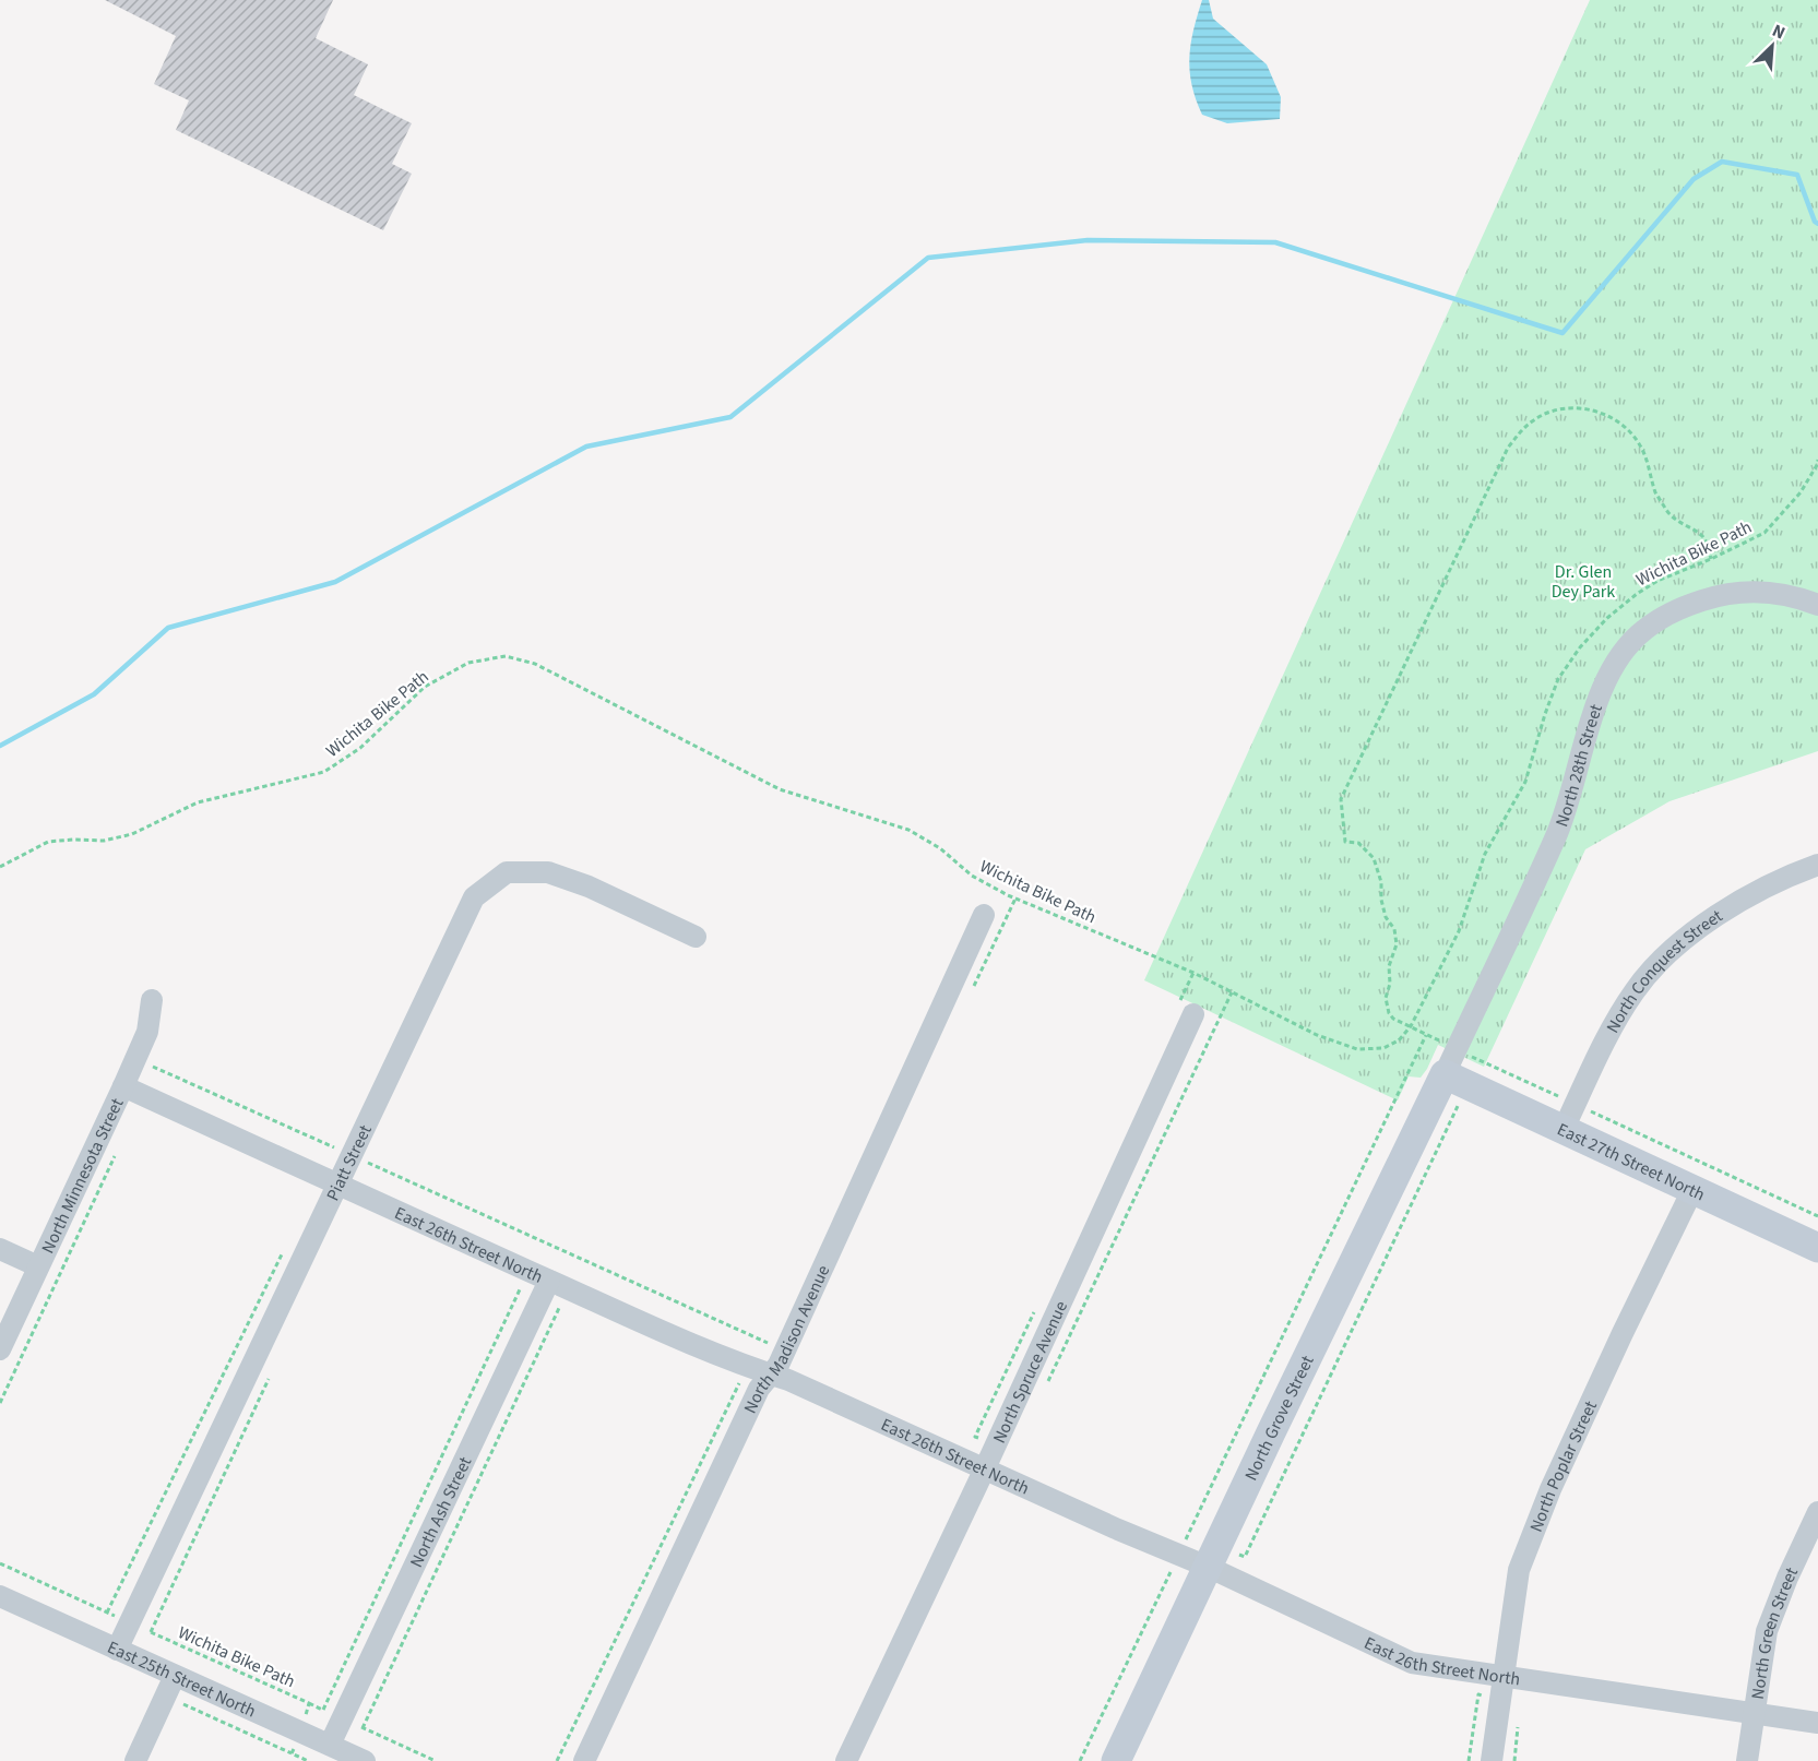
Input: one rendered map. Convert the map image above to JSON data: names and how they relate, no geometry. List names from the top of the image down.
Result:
{
  "streets": {
    "street": [
      "North 28th Street",
      "North Conquest Street",
      "East 27th Street North",
      "Piatt Street",
      "North Minnesota Street",
      "East 26th Street North",
      "North Madison Avenue",
      "North Spruce Avenue",
      "North Grove Street",
      "North Poplar Street",
      "North Ash Street",
      "North Green Street",
      "East 25th Street North"
    ],
    "path": ["Wichita Bike Path"]
  },
  "crossings": [
    ["North 28th Street", "East 27th Street North"],
    ["North 28th Street", "North Grove Street"],
    ["North Conquest Street", "East 27th Street North"],
    ["East 27th Street North", "North Grove Street"],
    ["East 27th Street North", "North Poplar Street"],
    ["Piatt Street", "East 26th Street North"],
    ["Piatt Street", "East 25th Street North"],
    ["North Minnesota Street", "East 26th Street North"],
    ["East 26th Street North", "North Madison Avenue"],
    ["East 26th Street North", "North Spruce Avenue"],
    ["East 26th Street North", "North Grove Street"],
    ["East 26th Street North", "North Poplar Street"],
    ["East 26th Street North", "North Ash Street"],
    ["East 26th Street North", "North Green Street"],
    ["North Ash Street", "East 25th Street North"]
  ],
  "parks": ["Dr. Glen Dey Park"],
  "north": "top right"
}
